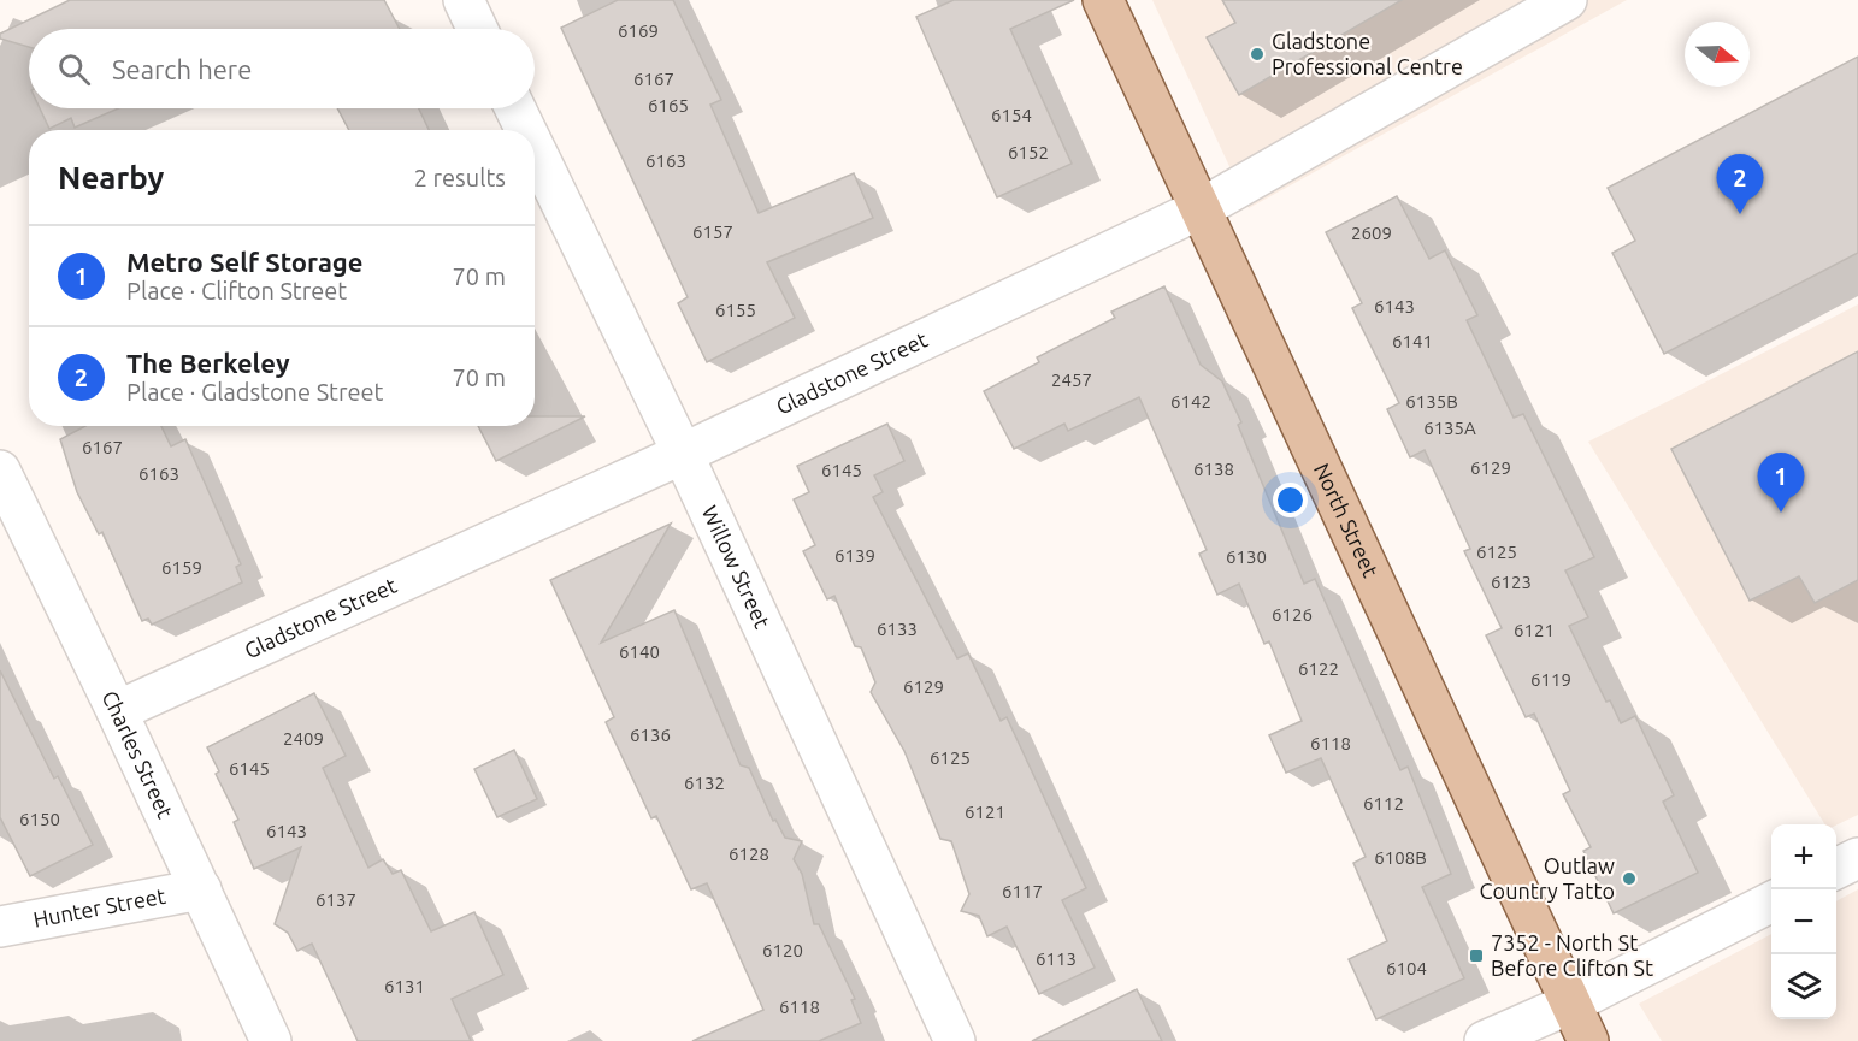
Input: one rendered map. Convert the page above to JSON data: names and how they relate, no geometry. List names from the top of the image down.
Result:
{
  "streets": {
    "main road": ["North Street"],
    "street": [
      "Gladstone Street",
      "Willow Street",
      "Charles Street",
      "Hunter Street"
    ]
  },
  "crossings": [
    ["Gladstone Street", "North Street"],
    ["Gladstone Street", "Willow Street"],
    ["Gladstone Street", "Charles Street"],
    ["Charles Street", "Hunter Street"]
  ],
  "places": {
    "other": ["Gladstone Professional Centre", "Outlaw Country Tatto"],
    "transit": ["7352 - North St Before Clifton St"]
  },
  "house_numbers": [
    "6169",
    "6167",
    "6165",
    "6154",
    "6152",
    "6163",
    "6157",
    "2609",
    "6143",
    "6155",
    "6141",
    "2457",
    "6142",
    "6135B",
    "6135A",
    "6167",
    "6129",
    "6138",
    "6145",
    "6163",
    "6125",
    "6139",
    "6130",
    "6159",
    "6123",
    "6126",
    "6133",
    "6121",
    "6140",
    "6122",
    "6119",
    "6129",
    "6136",
    "2409",
    "6118",
    "6125",
    "6145",
    "6132",
    "6112",
    "6121",
    "6150",
    "6143",
    "6128",
    "6108B",
    "6117",
    "6137",
    "6120",
    "6113",
    "6104",
    "6131",
    "6118"
  ],
  "north": "right",
  "page": {
    "search": "Search here",
    "heading": ["Nearby", "2 results"],
    "pins": ["2", "1"],
    "list": [
      {
        "mark": "1",
        "name": "Metro Self Storage",
        "note": "Place · Clifton Street",
        "value": "70 m"
      },
      {
        "mark": "2",
        "name": "The Berkeley",
        "note": "Place · Gladstone Street",
        "value": "70 m"
      }
    ],
    "map_buttons": ["+", "−"]
  }
}
